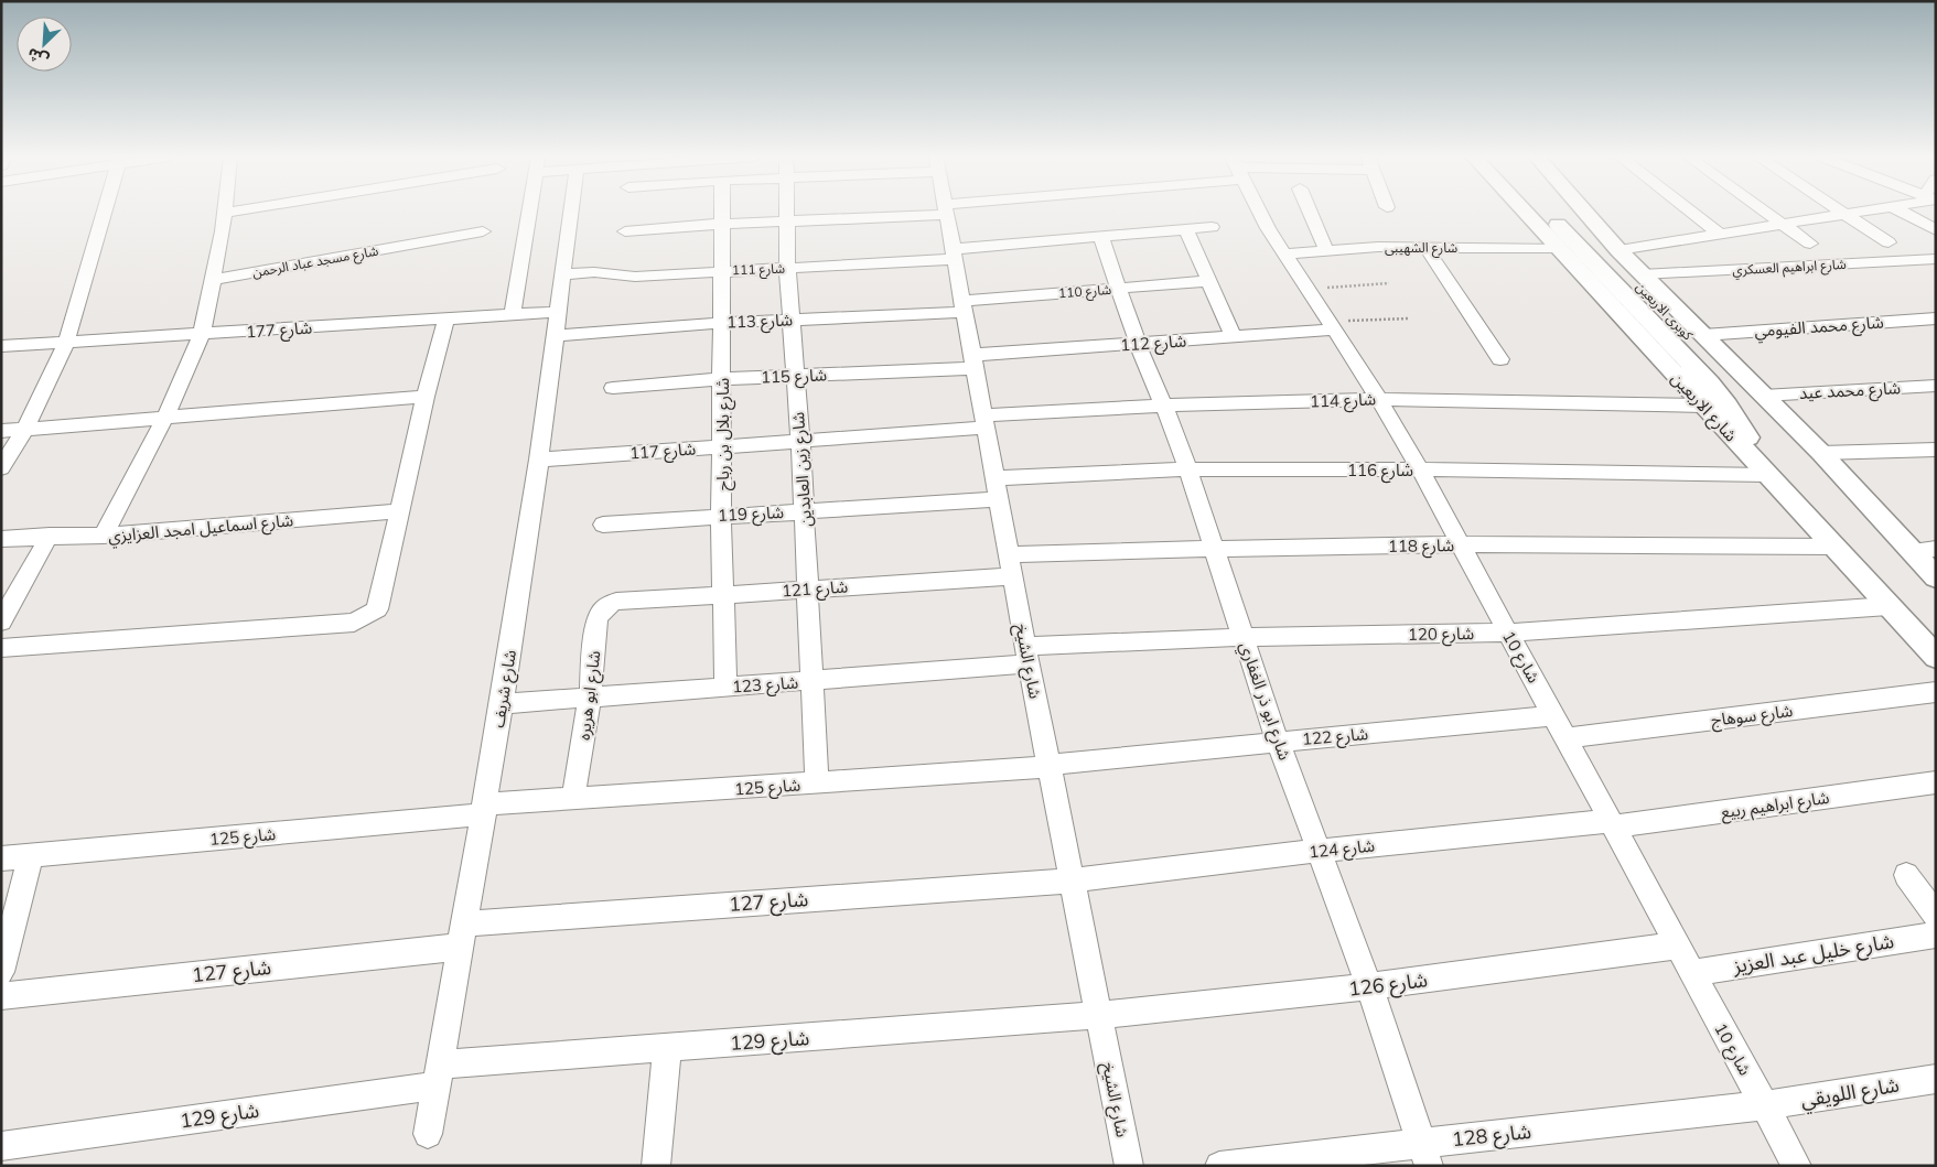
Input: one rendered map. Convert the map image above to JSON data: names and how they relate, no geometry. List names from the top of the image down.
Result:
{
  "streets": {
    "street": [
      "شارع الشهيبى",
      "شارع مسجد عباد الرحمن",
      "شارع ابراهيم العسكري",
      "شارع 111",
      "شارع 110",
      "كوبرى الاربعين",
      "شارع 113",
      "شارع محمد الفيومي",
      "شارع 177",
      "شارع 112",
      "شارع 115",
      "شارع محمد عيد",
      "شارع 114",
      "شارع الاربعين",
      "شارع بلال بن رباح",
      "شارع 117",
      "شارع زين العابدين",
      "شارع 116",
      "شارع 119",
      "شارع اسماعيل امجد العزايزي",
      "شارع 118",
      "شارع 121",
      "شارع 120",
      "شارع 10",
      "شارع الشيخ",
      "شارع 123",
      "شارع شريف",
      "شارع ابو هريره",
      "شارع ابو ذر الغفاري",
      "شارع سوهاج",
      "شارع 122",
      "شارع 125",
      "شارع ابراهيم ربيع",
      "شارع 124",
      "شارع 127",
      "شارع خليل عبد العزيز",
      "شارع 126",
      "شارع 129",
      "شارع اللويقي",
      "شارع 128"
    ]
  },
  "crossings": [
    ["شارع الشهيبى", "شارع الاربعين"],
    ["شارع الشهيبى", "شارع 10"],
    ["شارع 111", "شارع بلال بن رباح"],
    ["شارع 111", "شارع زين العابدين"],
    ["شارع 111", "شارع الشيخ"],
    ["شارع 111", "شارع شريف"],
    ["شارع 111", "شارع ابو ذر الغفاري"],
    ["شارع 110", "شارع 113"],
    ["شارع 110", "شارع الشيخ"],
    ["شارع 110", "شارع ابو ذر الغفاري"],
    ["كوبرى الاربعين", "شارع الاربعين"],
    ["كوبرى الاربعين", "شارع 116"],
    ["شارع 113", "شارع بلال بن رباح"],
    ["شارع 113", "شارع زين العابدين"],
    ["شارع 113", "شارع الشيخ"],
    ["شارع 113", "شارع شريف"],
    ["شارع 177", "شارع شريف"],
    ["شارع 112", "شارع 115"],
    ["شارع 112", "شارع 10"],
    ["شارع 112", "شارع الشيخ"],
    ["شارع 112", "شارع ابو ذر الغفاري"],
    ["شارع 115", "شارع بلال بن رباح"],
    ["شارع 115", "شارع زين العابدين"],
    ["شارع 115", "شارع الشيخ"],
    ["شارع 114", "شارع الاربعين"],
    ["شارع 114", "شارع 117"],
    ["شارع 114", "شارع 10"],
    ["شارع 114", "شارع الشيخ"],
    ["شارع 114", "شارع ابو ذر الغفاري"],
    ["شارع الاربعين", "شارع 116"],
    ["شارع الاربعين", "شارع 118"],
    ["شارع الاربعين", "شارع 120"],
    ["شارع بلال بن رباح", "شارع 117"],
    ["شارع بلال بن رباح", "شارع 119"],
    ["شارع بلال بن رباح", "شارع 121"],
    ["شارع بلال بن رباح", "شارع 123"],
    ["شارع 117", "شارع زين العابدين"],
    ["شارع 117", "شارع الشيخ"],
    ["شارع 117", "شارع شريف"],
    ["شارع زين العابدين", "شارع 119"],
    ["شارع زين العابدين", "شارع 121"],
    ["شارع زين العابدين", "شارع 123"],
    ["شارع زين العابدين", "شارع 125"],
    ["شارع 116", "شارع 119"],
    ["شارع 116", "شارع 10"],
    ["شارع 116", "شارع الشيخ"],
    ["شارع 116", "شارع ابو ذر الغفاري"],
    ["شارع 119", "شارع الشيخ"],
    ["شارع 118", "شارع 10"],
    ["شارع 118", "شارع الشيخ"],
    ["شارع 118", "شارع ابو ذر الغفاري"],
    ["شارع 121", "شارع الشيخ"],
    ["شارع 121", "شارع ابو هريره"],
    ["شارع 120", "شارع 10"],
    ["شارع 120", "شارع الشيخ"],
    ["شارع 120", "شارع 123"],
    ["شارع 120", "شارع ابو ذر الغفاري"],
    ["شارع 10", "شارع سوهاج"],
    ["شارع 10", "شارع 122"],
    ["شارع 10", "شارع ابراهيم ربيع"],
    ["شارع 10", "شارع 124"],
    ["شارع 10", "شارع خليل عبد العزيز"],
    ["شارع 10", "شارع 126"],
    ["شارع 10", "شارع اللويقي"],
    ["شارع 10", "شارع 128"],
    ["شارع الشيخ", "شارع 123"],
    ["شارع الشيخ", "شارع 122"],
    ["شارع الشيخ", "شارع 125"],
    ["شارع الشيخ", "شارع 124"],
    ["شارع الشيخ", "شارع 127"],
    ["شارع الشيخ", "شارع 126"],
    ["شارع الشيخ", "شارع 129"],
    ["شارع 123", "شارع شريف"],
    ["شارع 123", "شارع ابو هريره"],
    ["شارع شريف", "شارع 125"],
    ["شارع شريف", "شارع 127"],
    ["شارع شريف", "شارع 129"],
    ["شارع ابو هريره", "شارع 125"],
    ["شارع ابو ذر الغفاري", "شارع 122"],
    ["شارع ابو ذر الغفاري", "شارع 124"],
    ["شارع ابو ذر الغفاري", "شارع 126"],
    ["شارع ابو ذر الغفاري", "شارع 128"],
    ["شارع 122", "شارع 125"],
    ["شارع ابراهيم ربيع", "شارع 124"],
    ["شارع 124", "شارع 127"],
    ["شارع 126", "شارع 129"],
    ["شارع اللويقي", "شارع 128"]
  ],
  "north": "bottom left"
}
